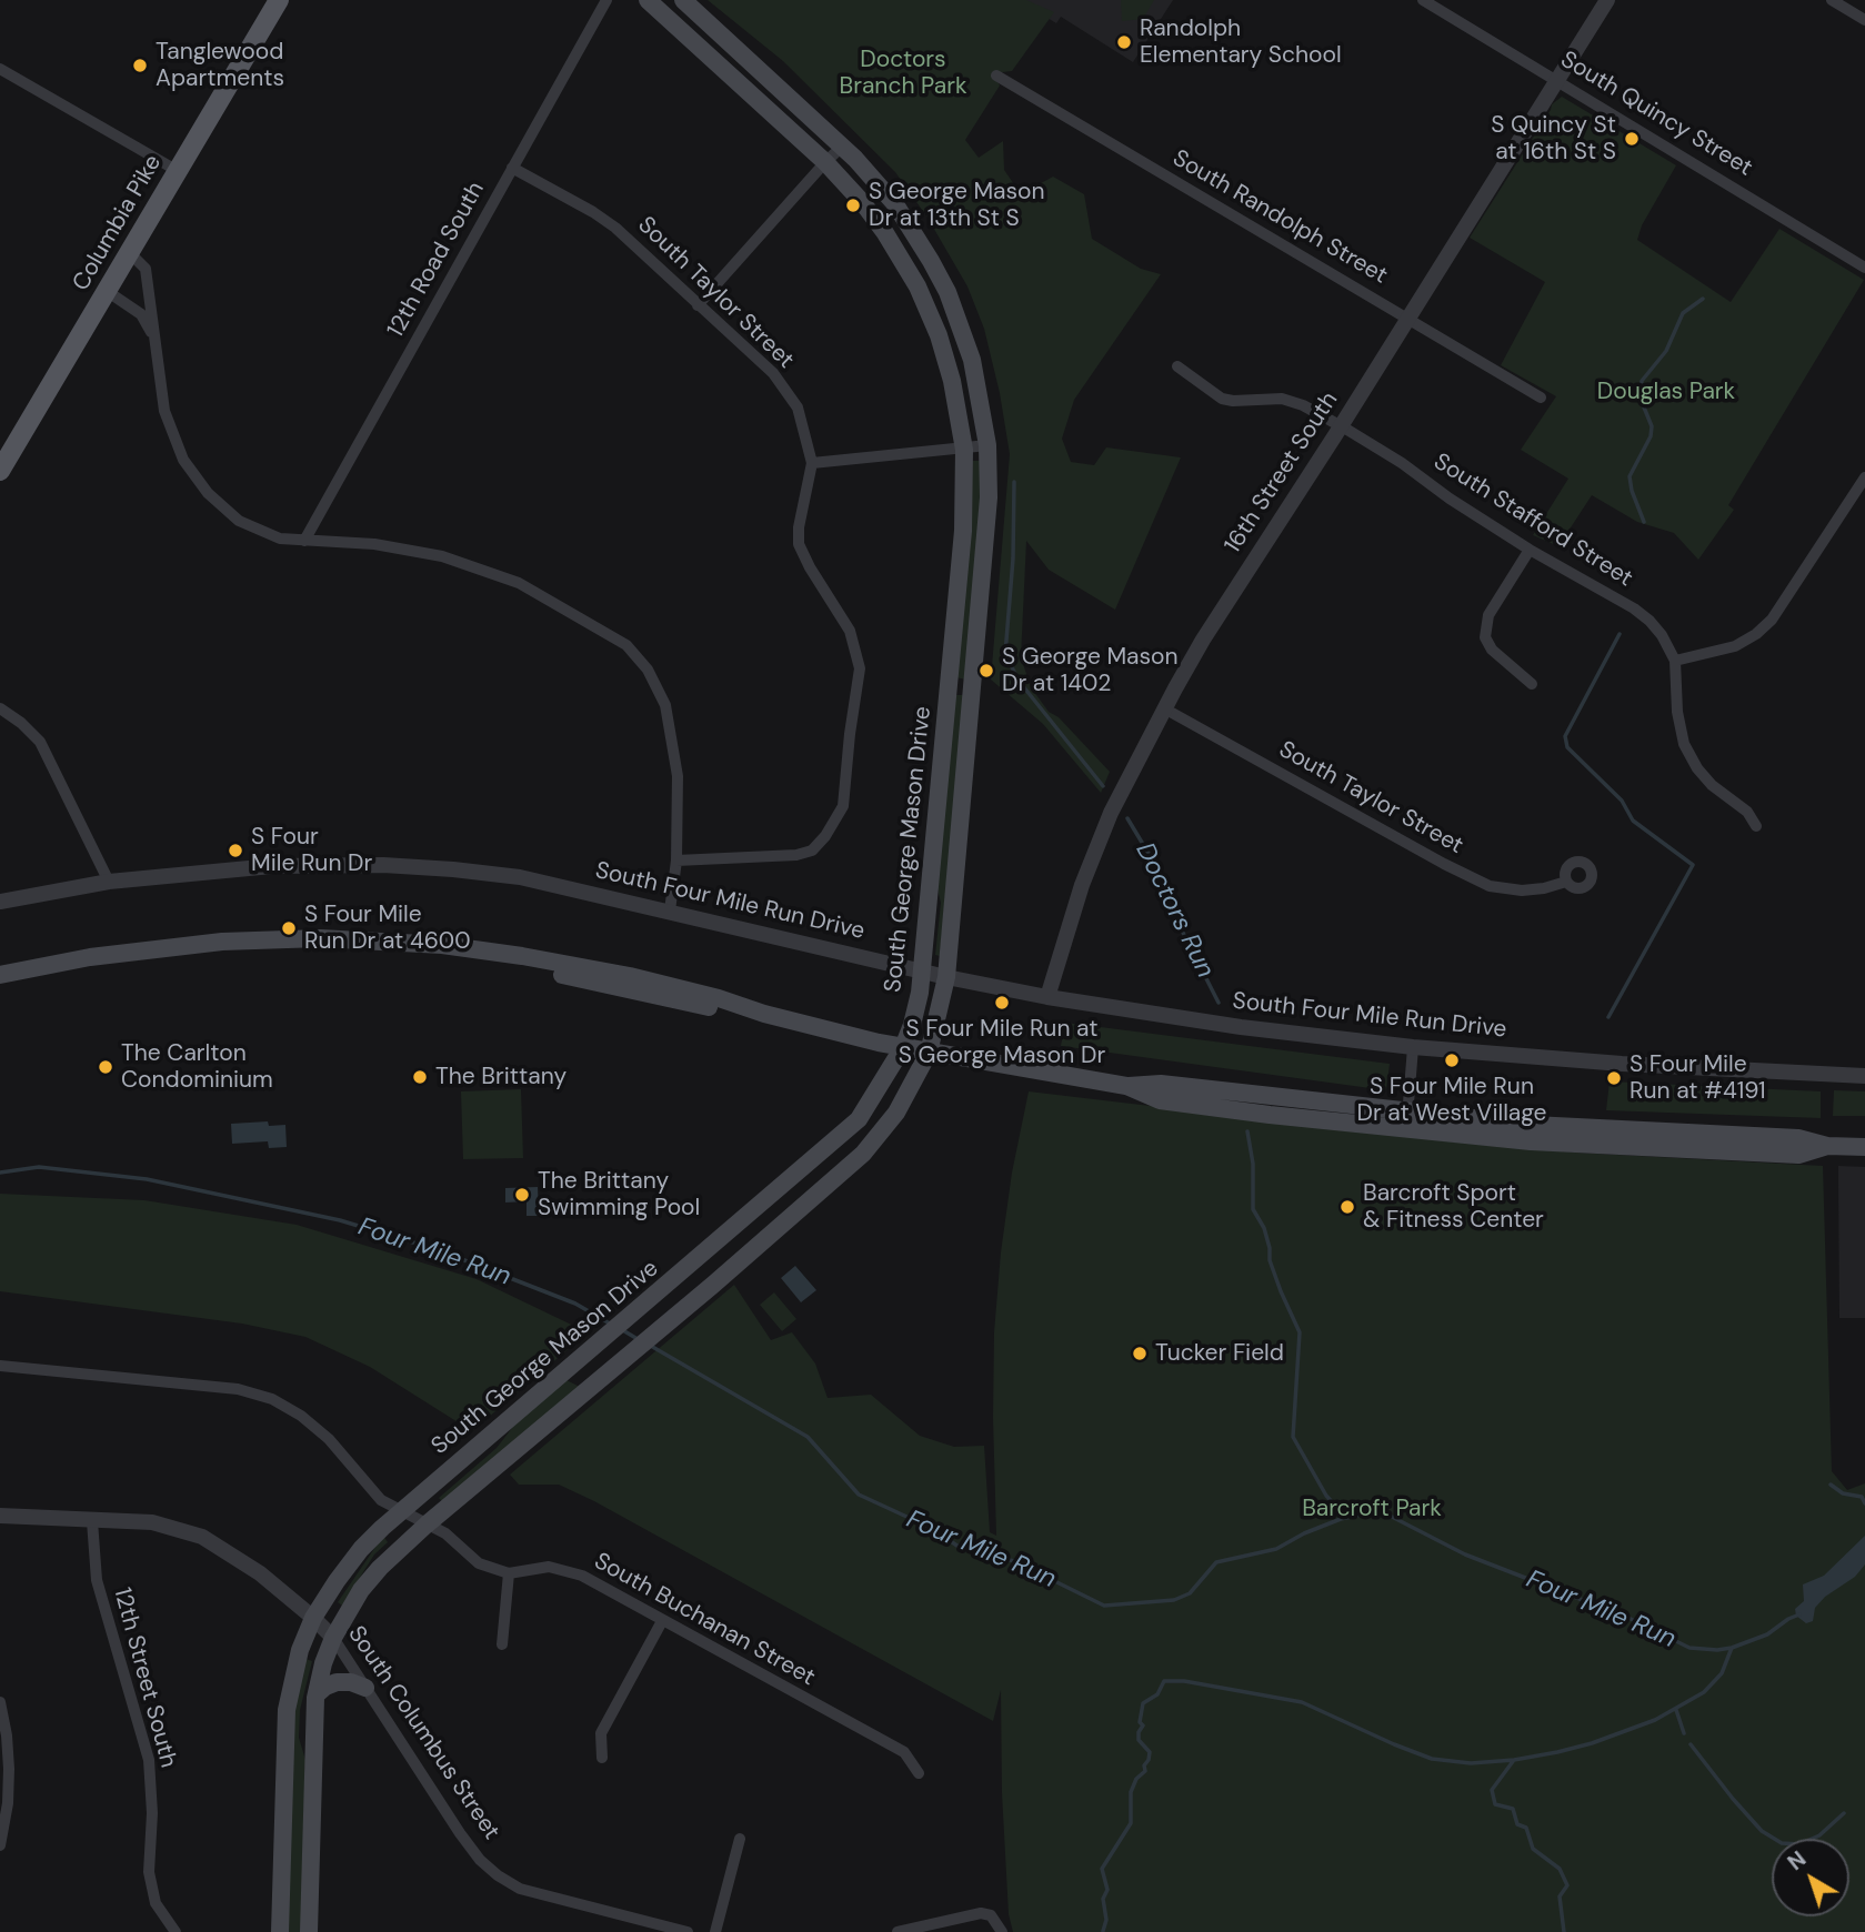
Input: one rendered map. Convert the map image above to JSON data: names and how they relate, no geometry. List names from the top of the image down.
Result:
{
  "streets": {
    "main road": ["Columbia Pike", "South George Mason Drive"],
    "street": [
      "South Quincy Street",
      "South Randolph Street",
      "12th Road South",
      "South Taylor Street",
      "16th Street South",
      "South Stafford Street",
      "South Four Mile Run Drive",
      "South Buchanan Street",
      "12th Street South",
      "South Columbus Street"
    ]
  },
  "crossings": [
    ["South Quincy Street", "16th Street South"],
    ["South Randolph Street", "16th Street South"],
    ["12th Road South", "South Taylor Street"],
    ["South Taylor Street", "16th Street South"],
    ["16th Street South", "South Stafford Street"],
    ["16th Street South", "South Four Mile Run Drive"],
    ["South George Mason Drive", "South Four Mile Run Drive"],
    ["South George Mason Drive", "South Columbus Street"],
    ["12th Street South", "South Columbus Street"]
  ],
  "water": ["Doctors Run", "Four Mile Run"],
  "parks": ["Doctors Branch Park", "Douglas Park", "Barcroft Park"],
  "places": [
    "Randolph Elementary School",
    "Tanglewood Apartments",
    "S Quincy St at 16th St S",
    "S George Mason Dr at 13th St S",
    "S George Mason Dr at 1402",
    "S Four Mile Run Dr",
    "S Four Mile Run Dr at 4600",
    "S Four Mile Run at S George Mason Dr",
    "S Four Mile Run Dr at West Village",
    "The Carlton Condominium",
    "The Brittany",
    "S Four Mile Run at #4191",
    "The Brittany Swimming Pool",
    "Barcroft Sport & Fitness Center",
    "Tucker Field"
  ],
  "north": "top left"
}
